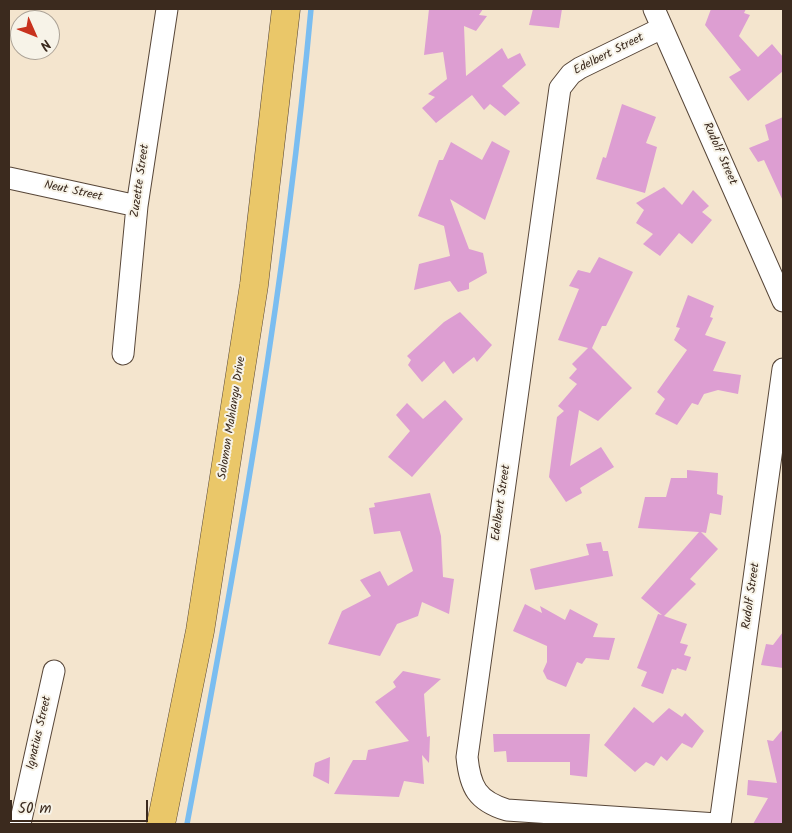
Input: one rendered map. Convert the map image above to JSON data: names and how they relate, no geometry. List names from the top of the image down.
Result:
{
  "streets": {
    "main road": ["Solomon Mahlangu Drive"],
    "street": [
      "Edelbert Street",
      "Rudolf Street",
      "Zuzette Street",
      "Neut Street",
      "Ignatius Street"
    ]
  },
  "crossings": [
    ["Edelbert Street", "Rudolf Street"],
    ["Zuzette Street", "Neut Street"]
  ],
  "scale_bar": "50 m",
  "north": "bottom right"
}
